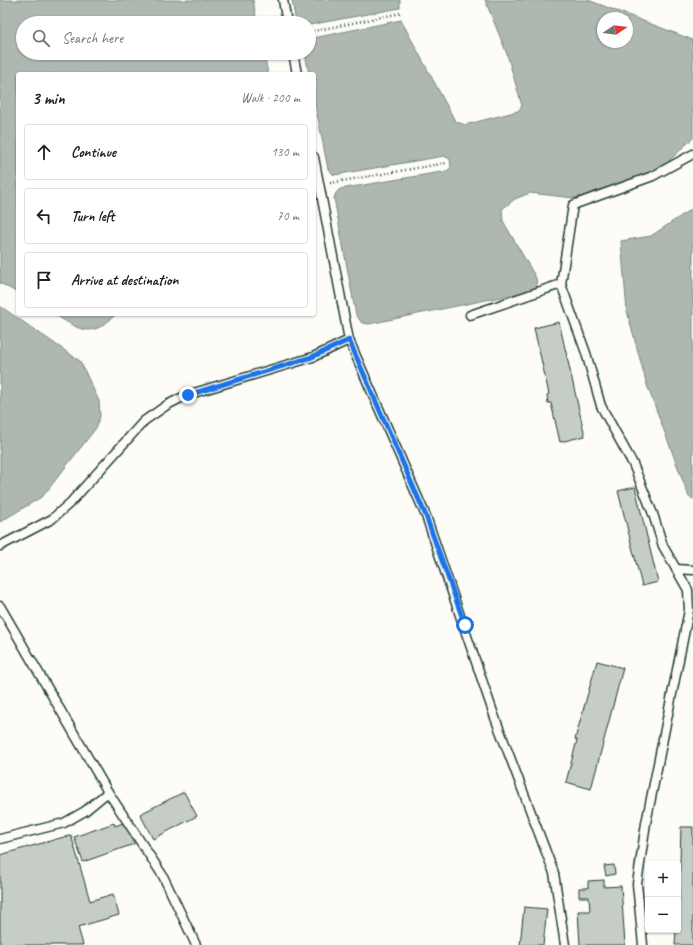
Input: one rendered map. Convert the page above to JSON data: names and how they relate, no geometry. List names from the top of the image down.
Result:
{
  "north": "right",
  "page": {
    "search": "Search here",
    "heading": ["3 min", "Walk · 200 m"],
    "list": [
      ["Continue", "130 m"],
      ["Turn left", "70 m"],
      "Arrive at destination"
    ],
    "map_buttons": ["+", "−"]
  }
}
